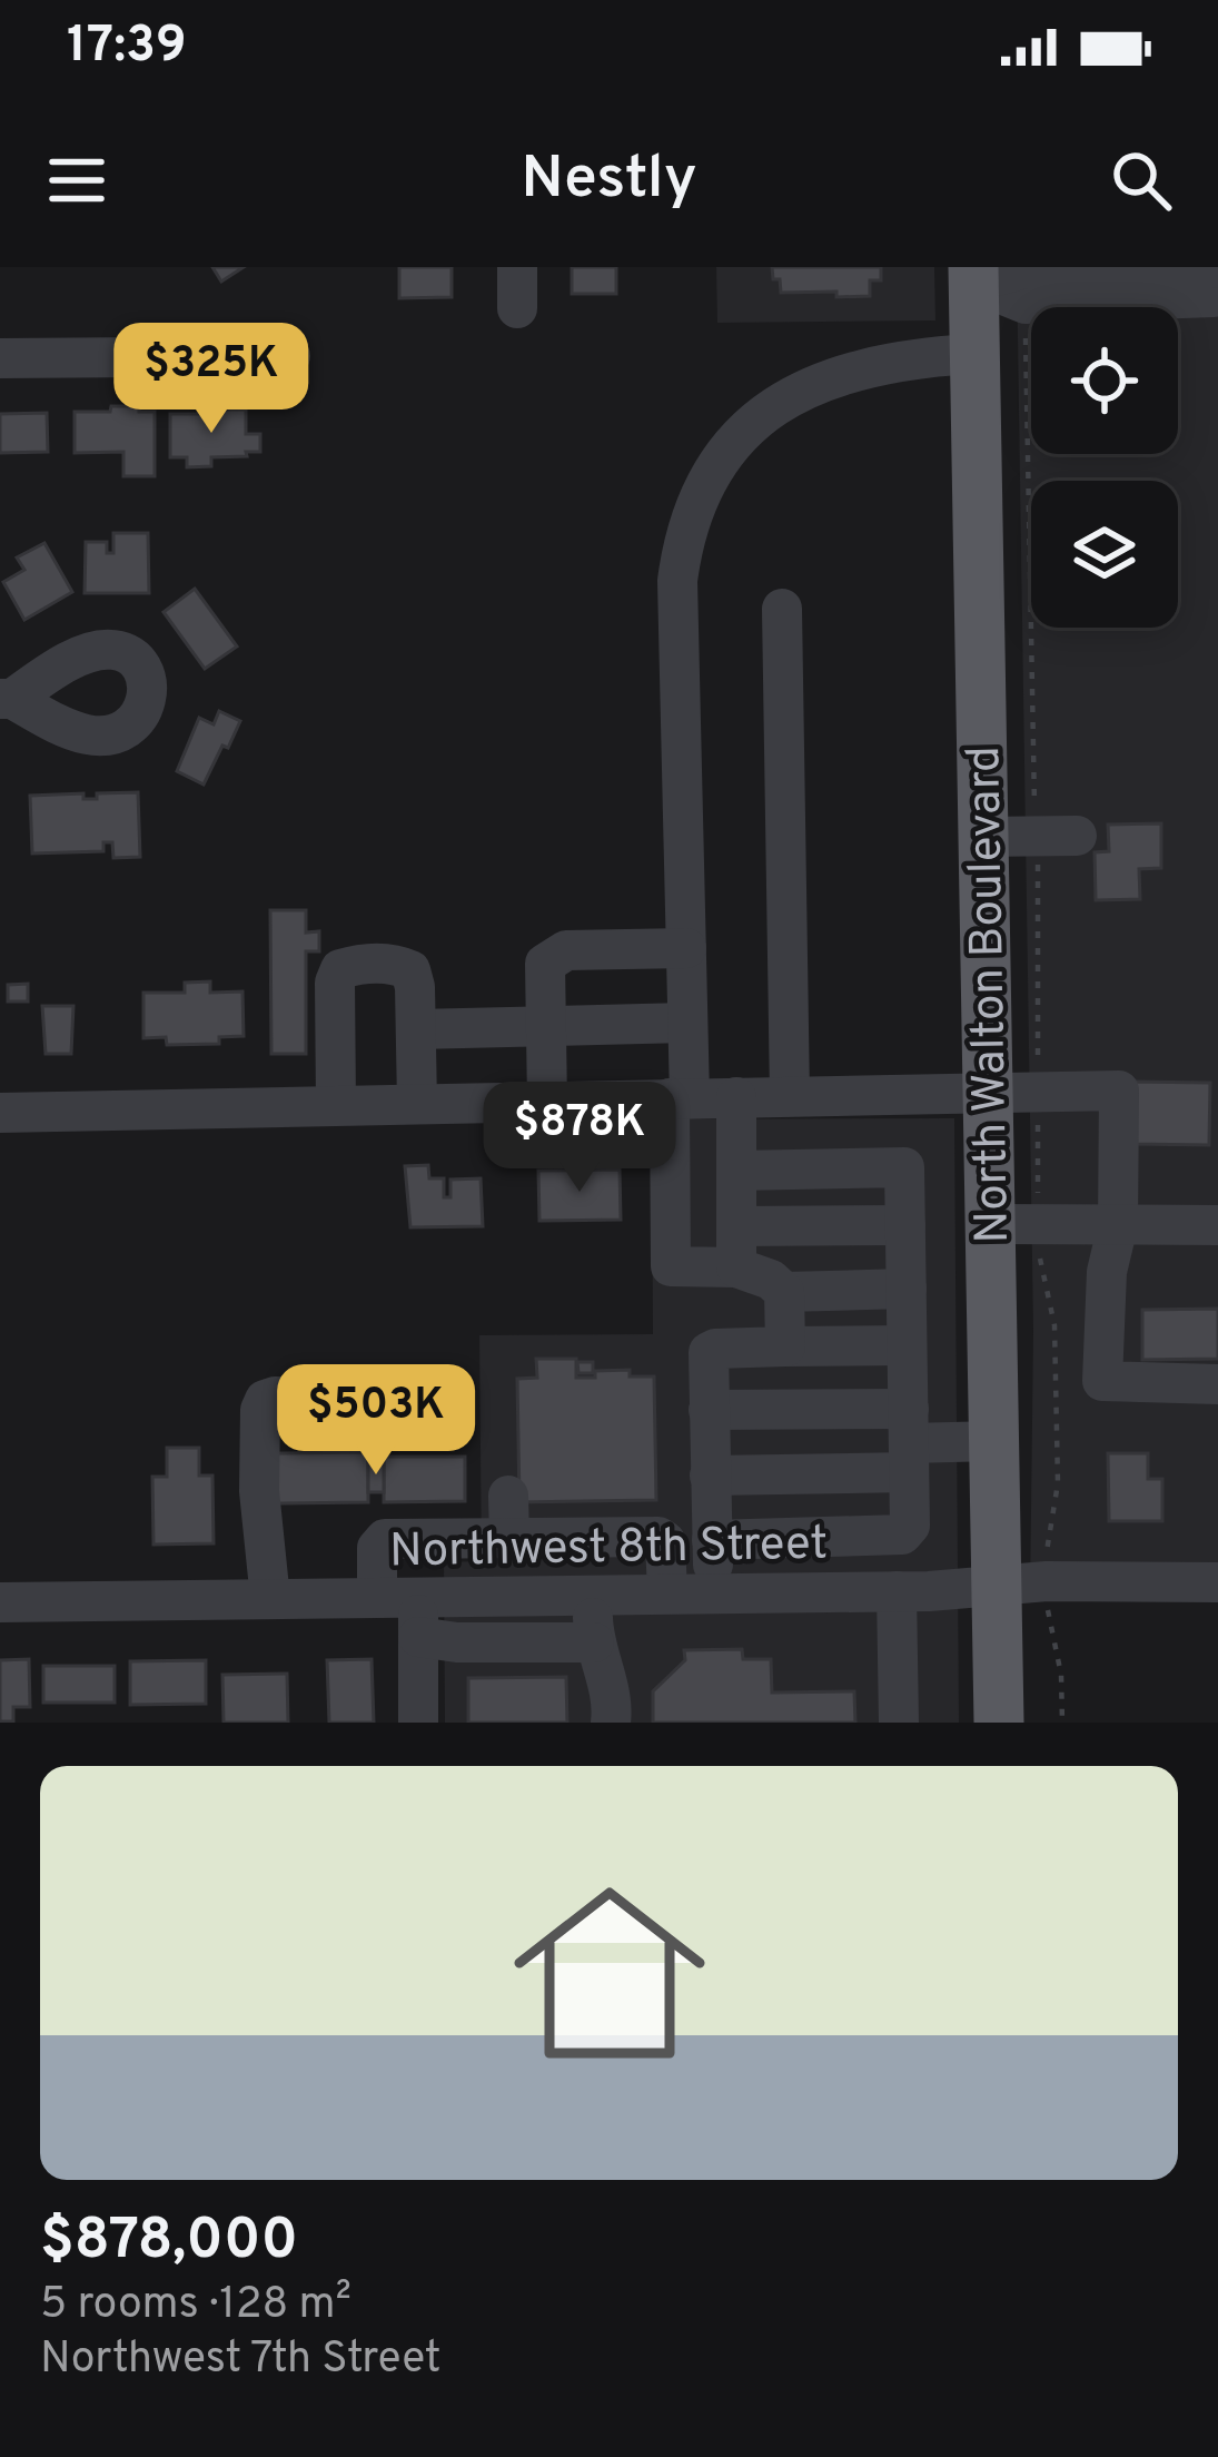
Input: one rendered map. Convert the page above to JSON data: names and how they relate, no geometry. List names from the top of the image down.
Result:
{
  "streets": {
    "main road": ["North Walton Boulevard"],
    "street": ["Northwest 8th Street"]
  },
  "crossings": [
    ["North Walton Boulevard", "Northwest 8th Street"]
  ],
  "page": {
    "status": "17:39",
    "header": "Nestly",
    "price": ["$325K", "$878K", "$503K"],
    "list": [
      {
        "name": "$878,000",
        "note": "5 rooms · 128 m² · Northwest 7th Street"
      }
    ]
  }
}
